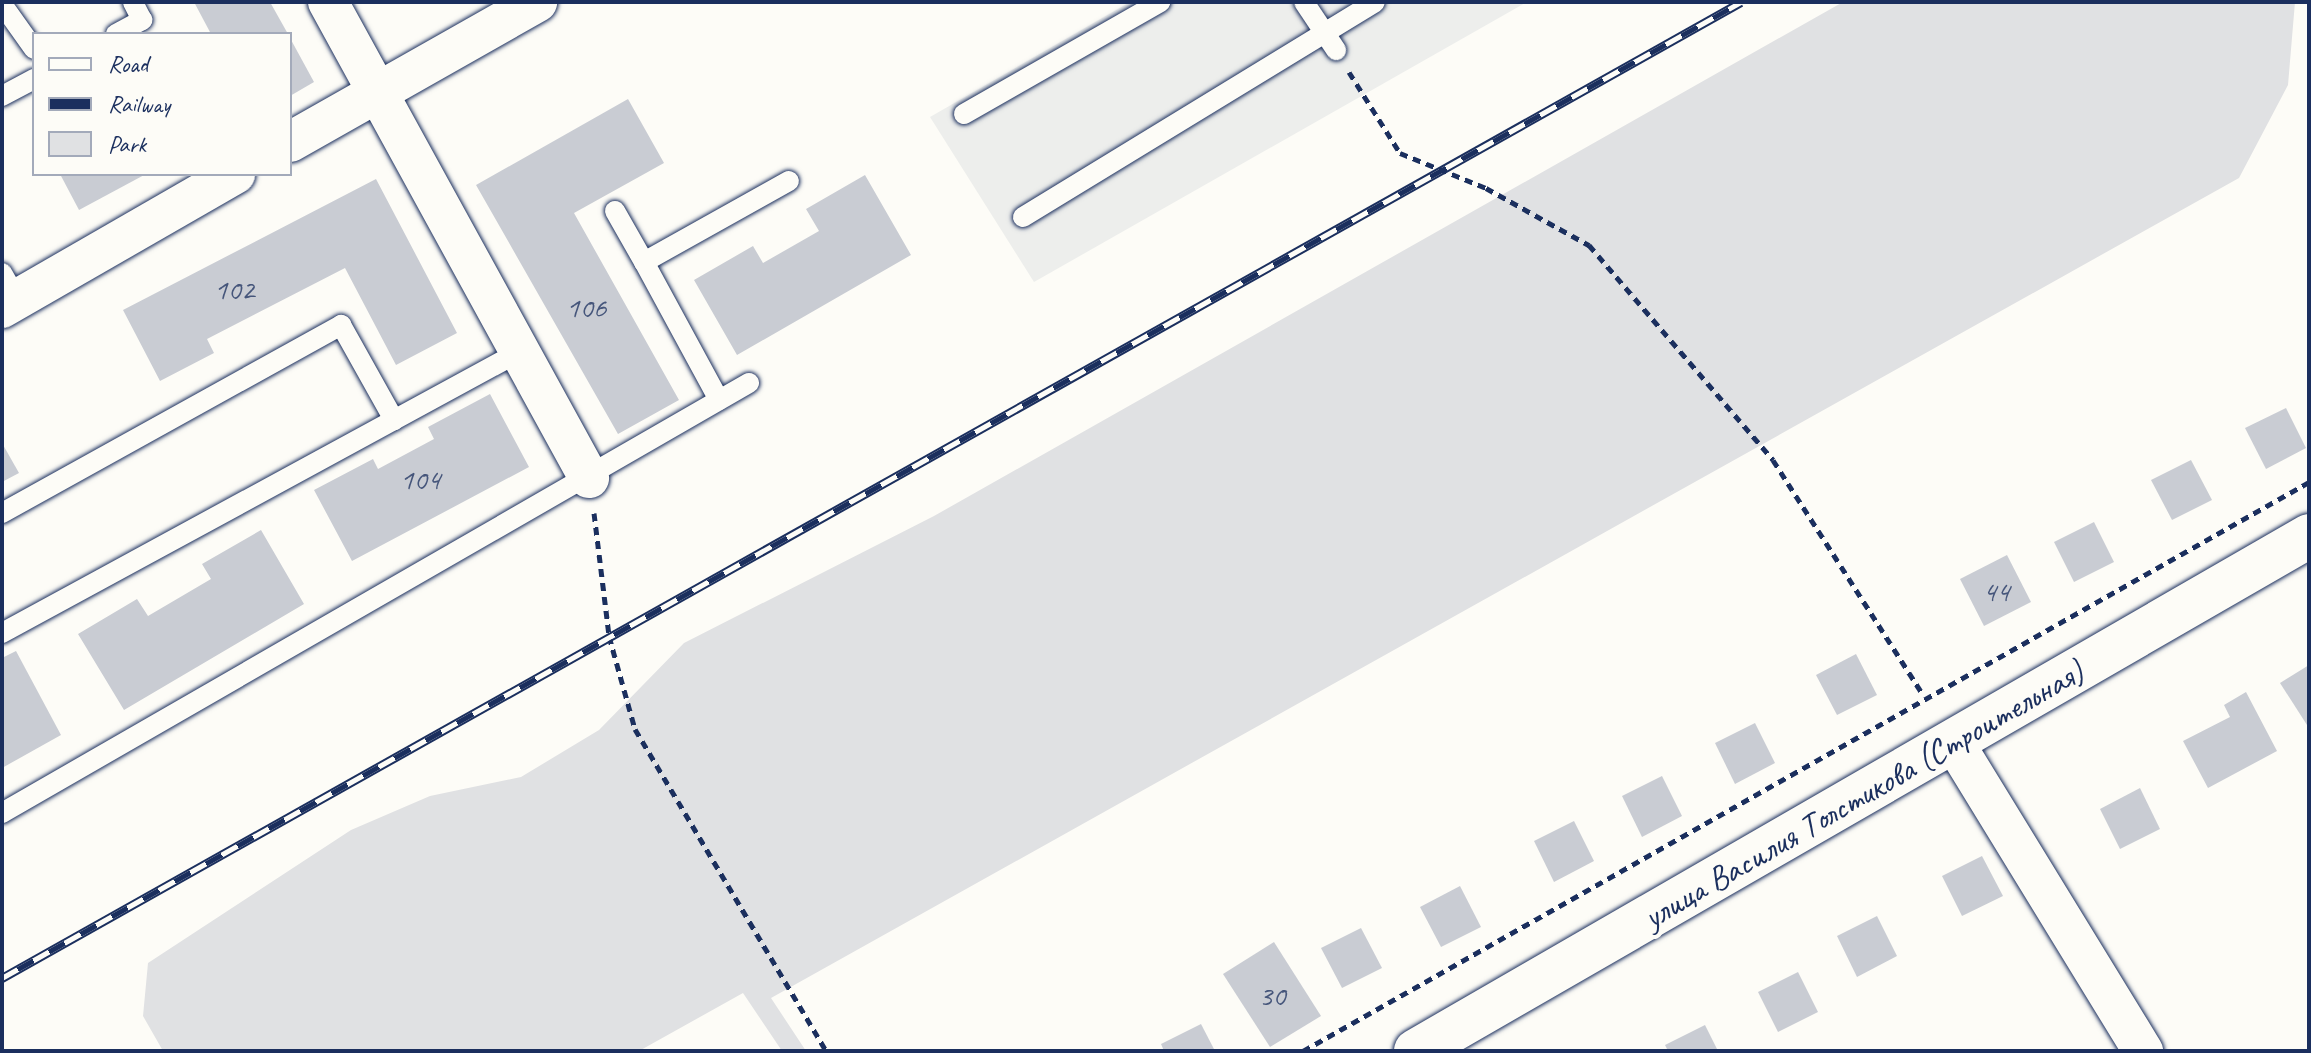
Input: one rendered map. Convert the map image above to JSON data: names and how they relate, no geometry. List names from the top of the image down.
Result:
{
  "streets": {
    "main road": ["улица Василия Толстикова (Строительная)"]
  },
  "house_numbers": [
    "102",
    "106",
    "104",
    "44",
    "30"
  ],
  "legend": ["Road", "Railway", "Park"]
}
